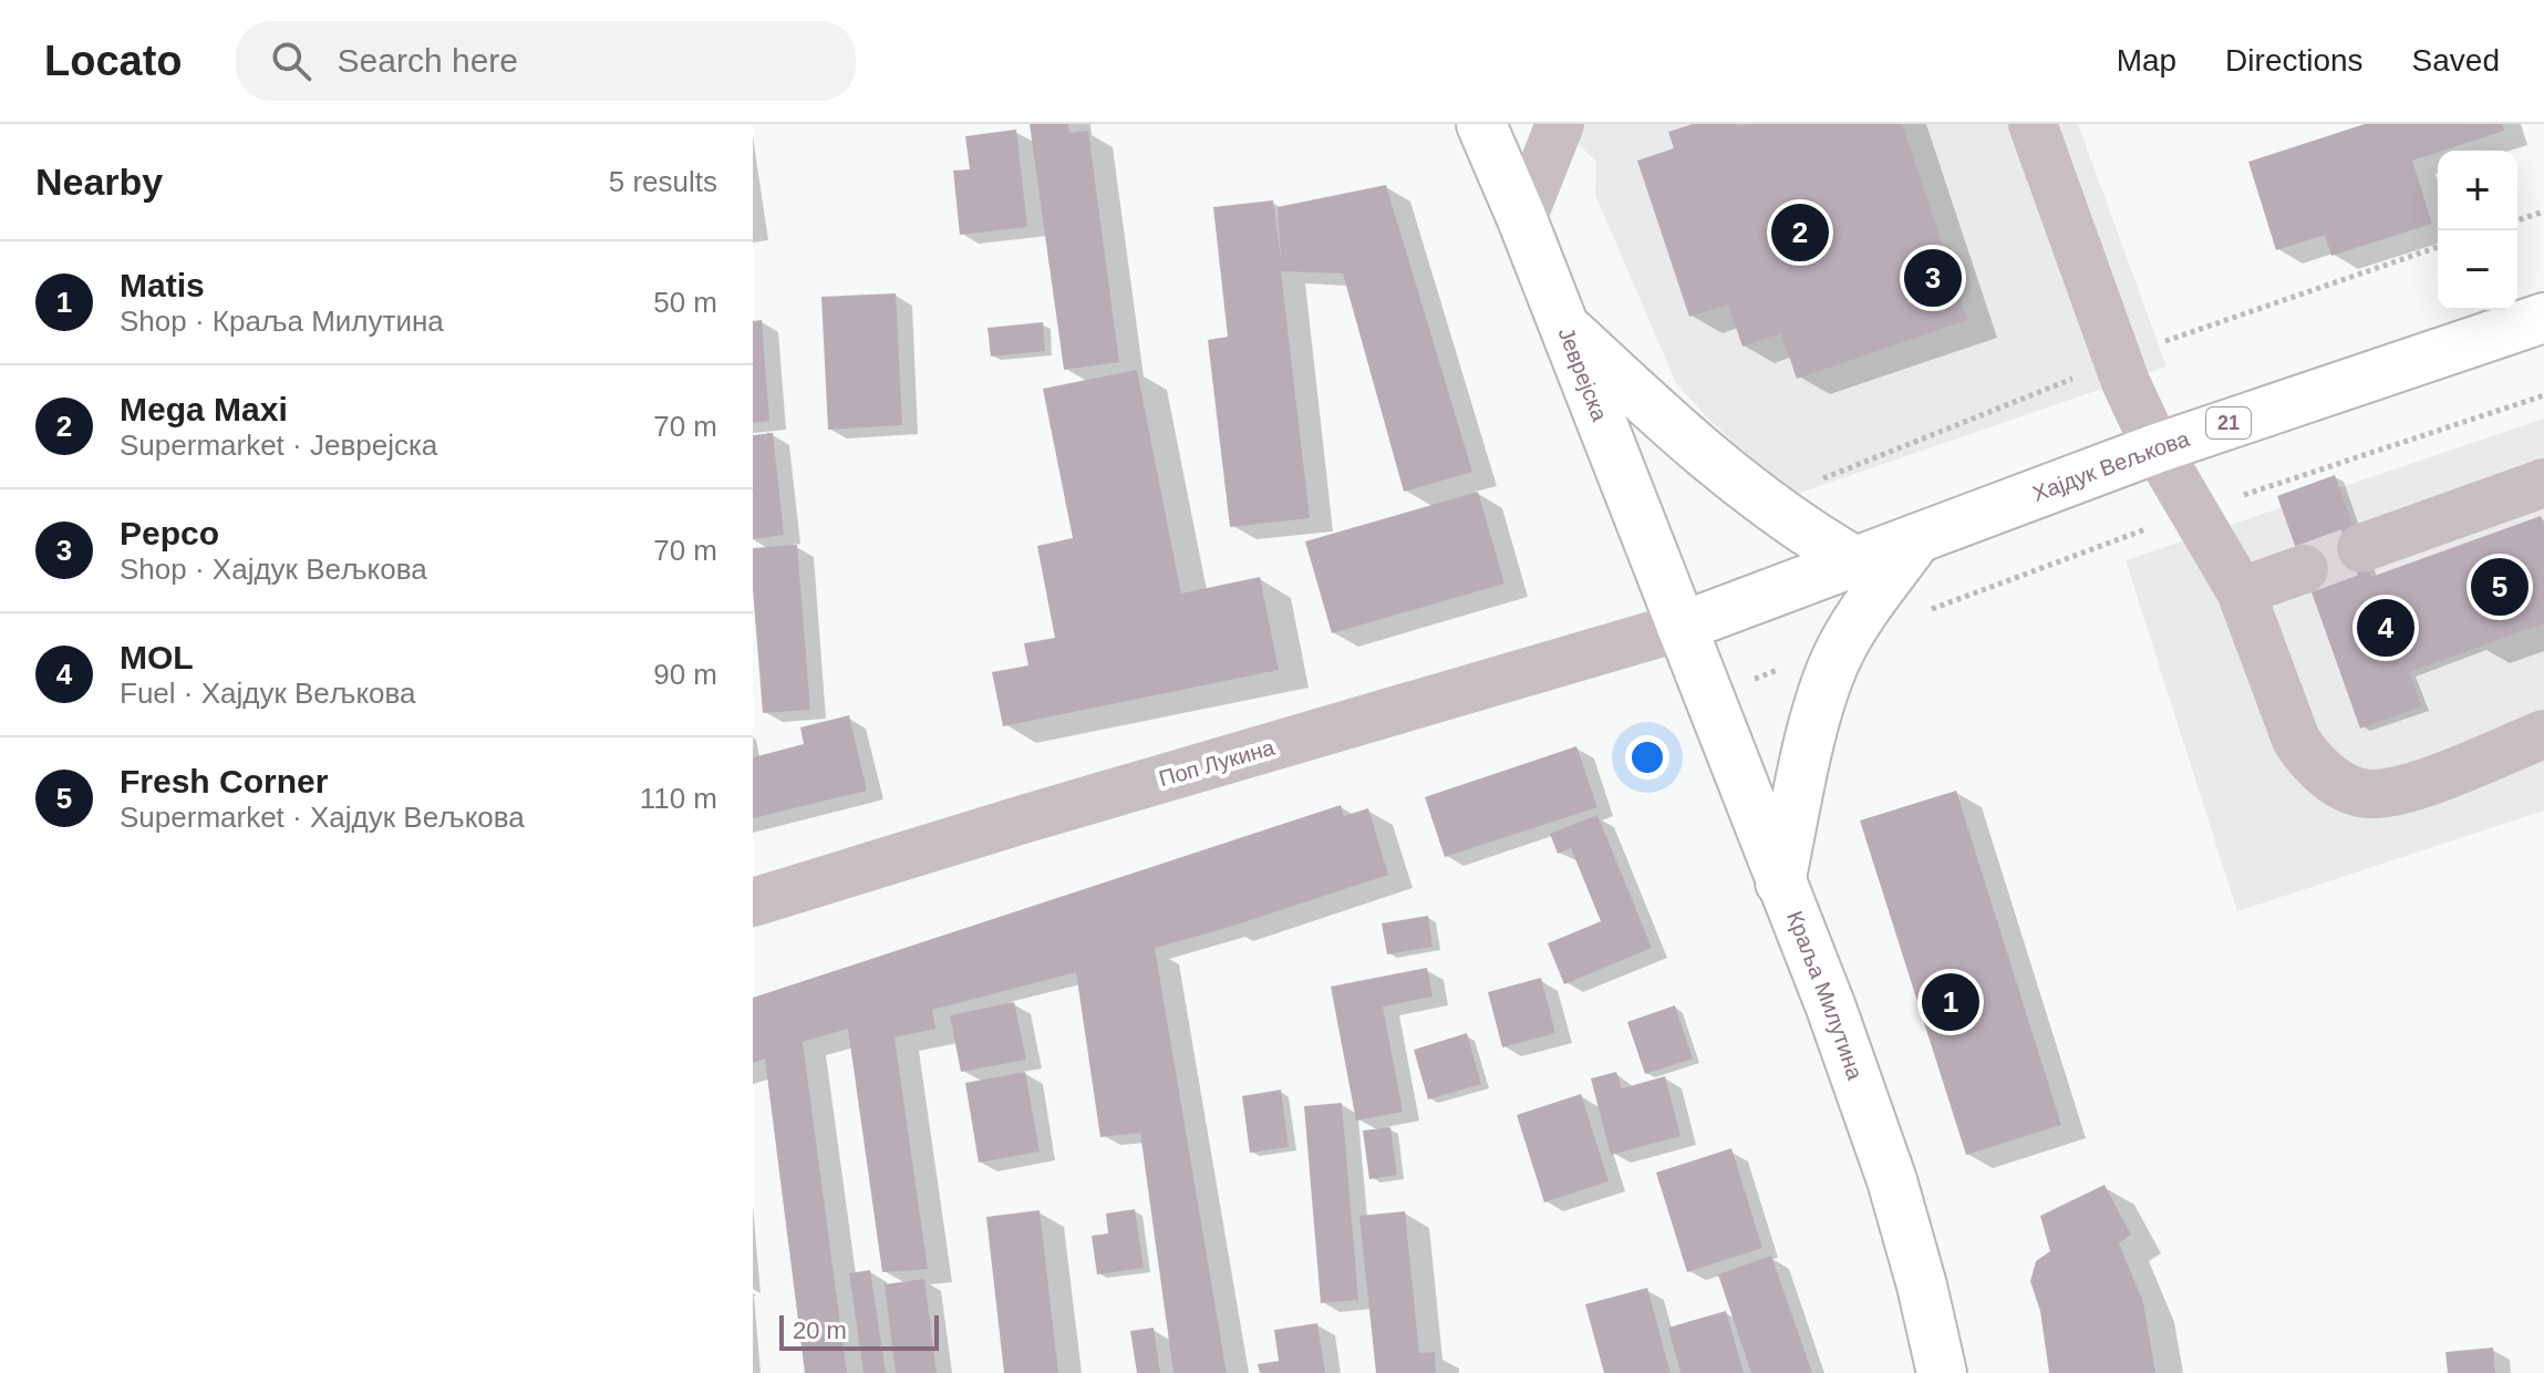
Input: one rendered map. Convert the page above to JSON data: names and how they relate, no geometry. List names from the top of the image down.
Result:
{
  "streets": {
    "main road": [
      "Јеврејска",
      "21",
      "Хајдук Вељкова",
      "Краља Милутина"
    ],
    "street": ["Поп Лукина"]
  },
  "crossings": [
    ["Јеврејска", "Хајдук Вељкова"],
    ["Јеврејска", "Поп Лукина"],
    ["Јеврејска", "Краља Милутина"],
    ["Хајдук Вељкова", "Поп Лукина"],
    ["Хајдук Вељкова", "Краља Милутина"],
    ["Поп Лукина", "Краља Милутина"]
  ],
  "scale_bar": "20 m",
  "page": {
    "header": "Locato",
    "search": "Search here",
    "nav": ["Map", "Directions", "Saved"],
    "heading": ["Nearby", "5 results"],
    "map_buttons": ["+", "−"],
    "pins": [
      "2",
      "3",
      "5",
      "4",
      "1"
    ],
    "list": [
      {
        "mark": "1",
        "name": "Matis",
        "note": "Shop · Краља Милутина",
        "value": "50 m"
      },
      {
        "mark": "2",
        "name": "Mega Maxi",
        "note": "Supermarket · Јеврејска",
        "value": "70 m"
      },
      {
        "mark": "3",
        "name": "Pepco",
        "note": "Shop · Хајдук Вељкова",
        "value": "70 m"
      },
      {
        "mark": "4",
        "name": "MOL",
        "note": "Fuel · Хајдук Вељкова",
        "value": "90 m"
      },
      {
        "mark": "5",
        "name": "Fresh Corner",
        "note": "Supermarket · Хајдук Вељкова",
        "value": "110 m"
      }
    ],
    "scale": "20 m"
  }
}
